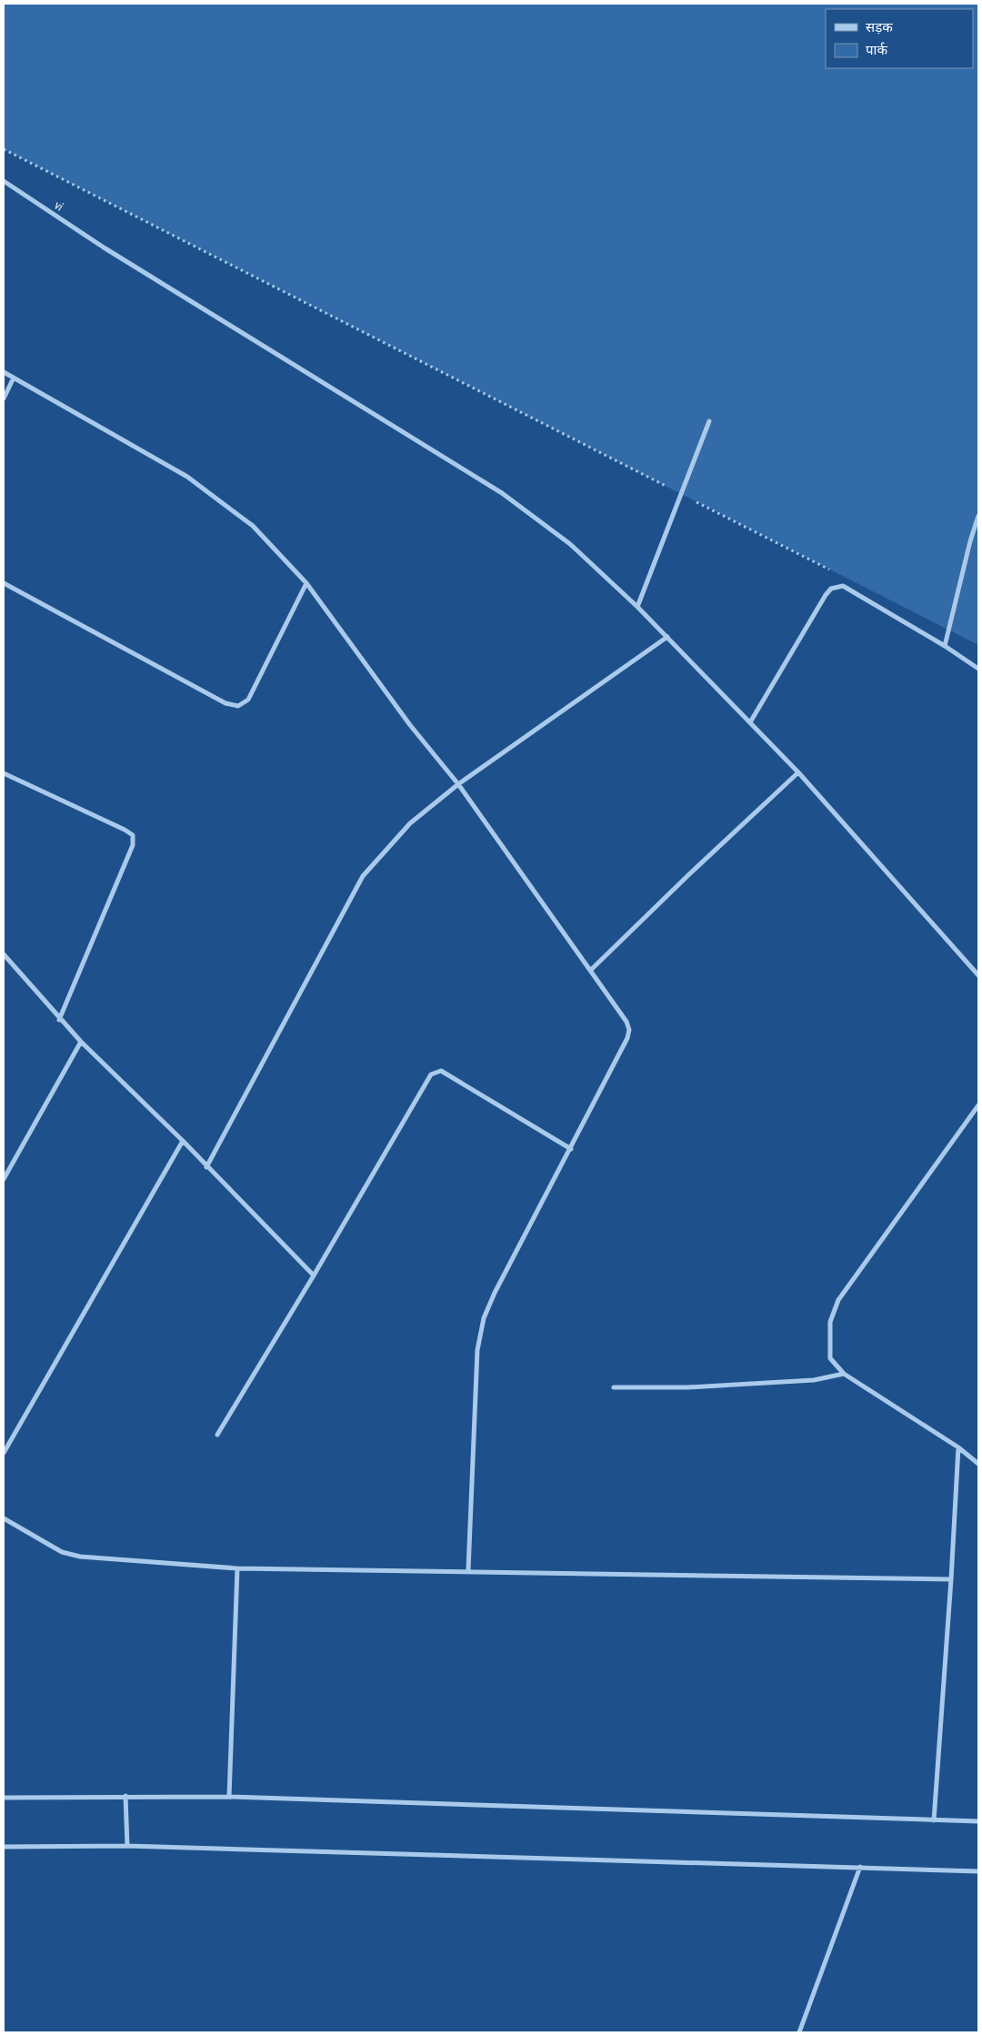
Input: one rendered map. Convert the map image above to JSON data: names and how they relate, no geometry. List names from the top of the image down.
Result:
{
  "streets": {
    "street": ["vi"]
  },
  "legend": ["सड़क", "पार्क"]
}
